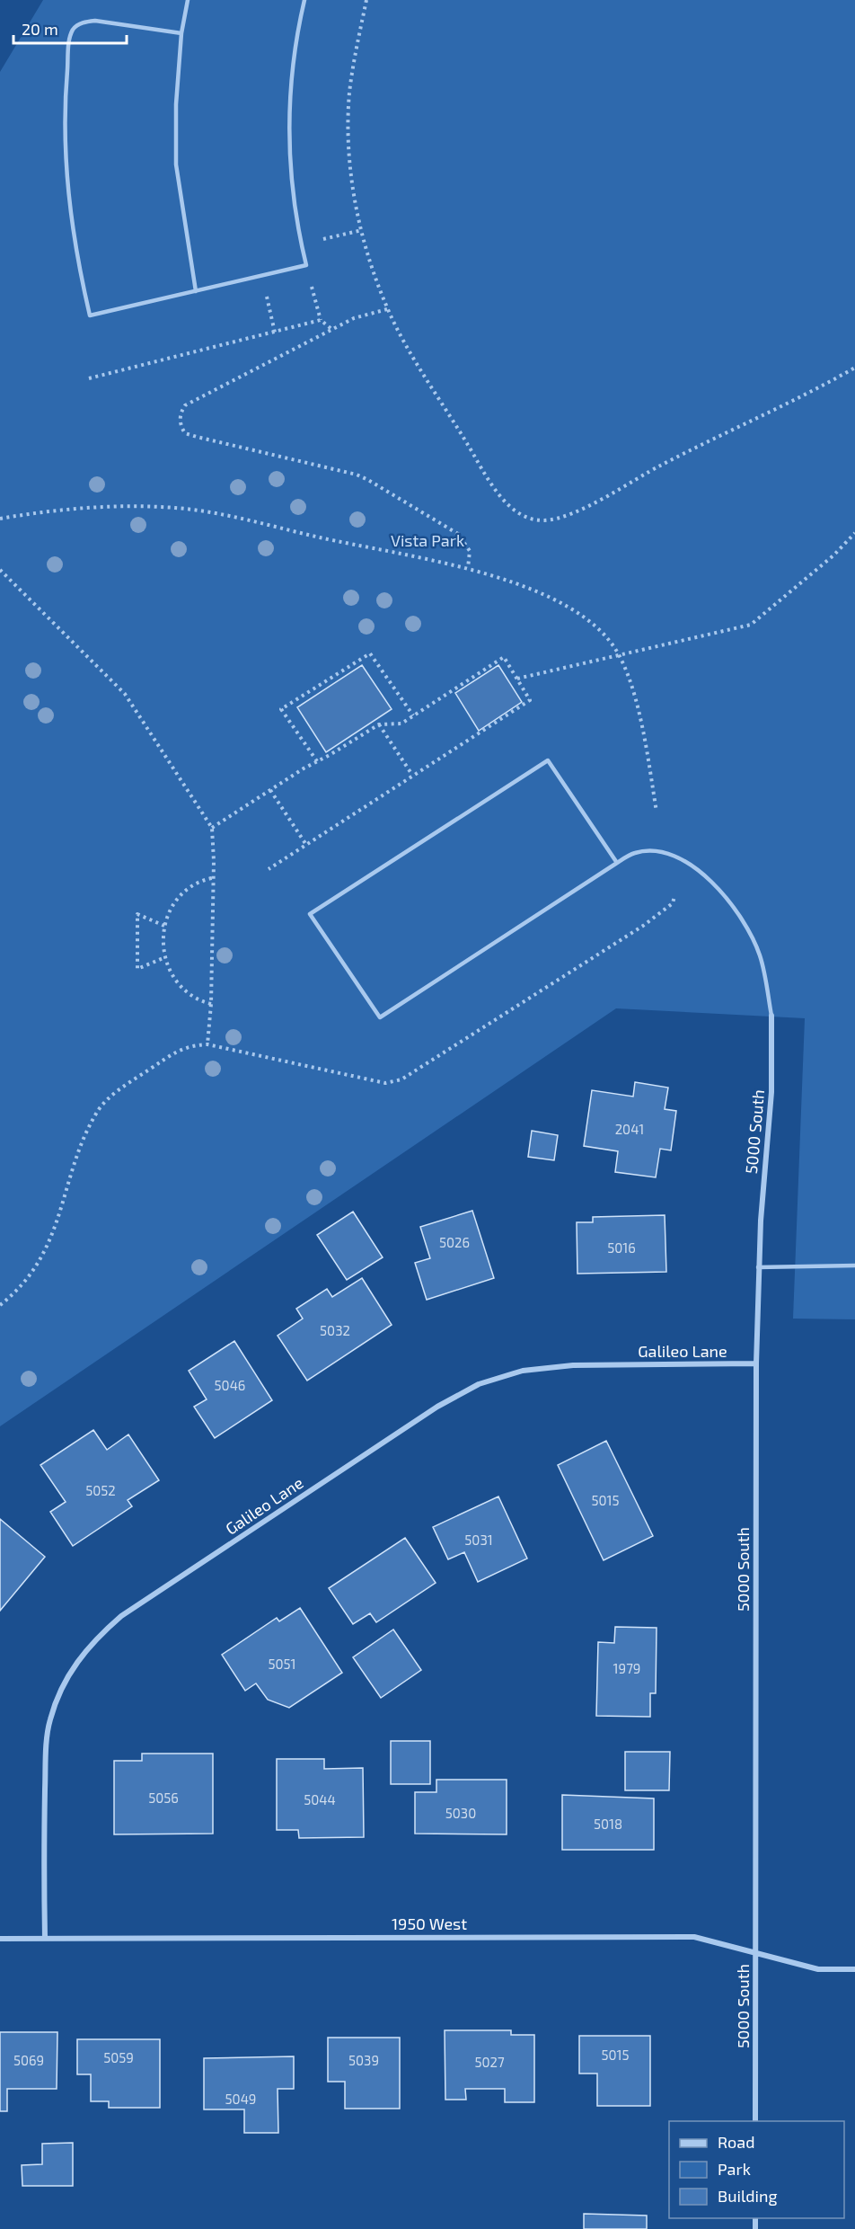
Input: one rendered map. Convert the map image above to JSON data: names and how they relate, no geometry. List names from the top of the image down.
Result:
{
  "streets": {
    "street": ["5000 South", "Galileo Lane", "1950 West"]
  },
  "crossings": [
    ["5000 South", "Galileo Lane"],
    ["5000 South", "1950 West"],
    ["Galileo Lane", "1950 West"]
  ],
  "parks": ["Vista Park"],
  "house_numbers": [
    "2041",
    "5026",
    "5016",
    "5032",
    "5046",
    "5052",
    "5015",
    "5031",
    "5051",
    "1979",
    "5056",
    "5044",
    "5030",
    "5018",
    "5015",
    "5059",
    "5069",
    "5039",
    "5027",
    "5049"
  ],
  "legend": ["Road", "Park", "Building"],
  "scale_bar": "20 m"
}
